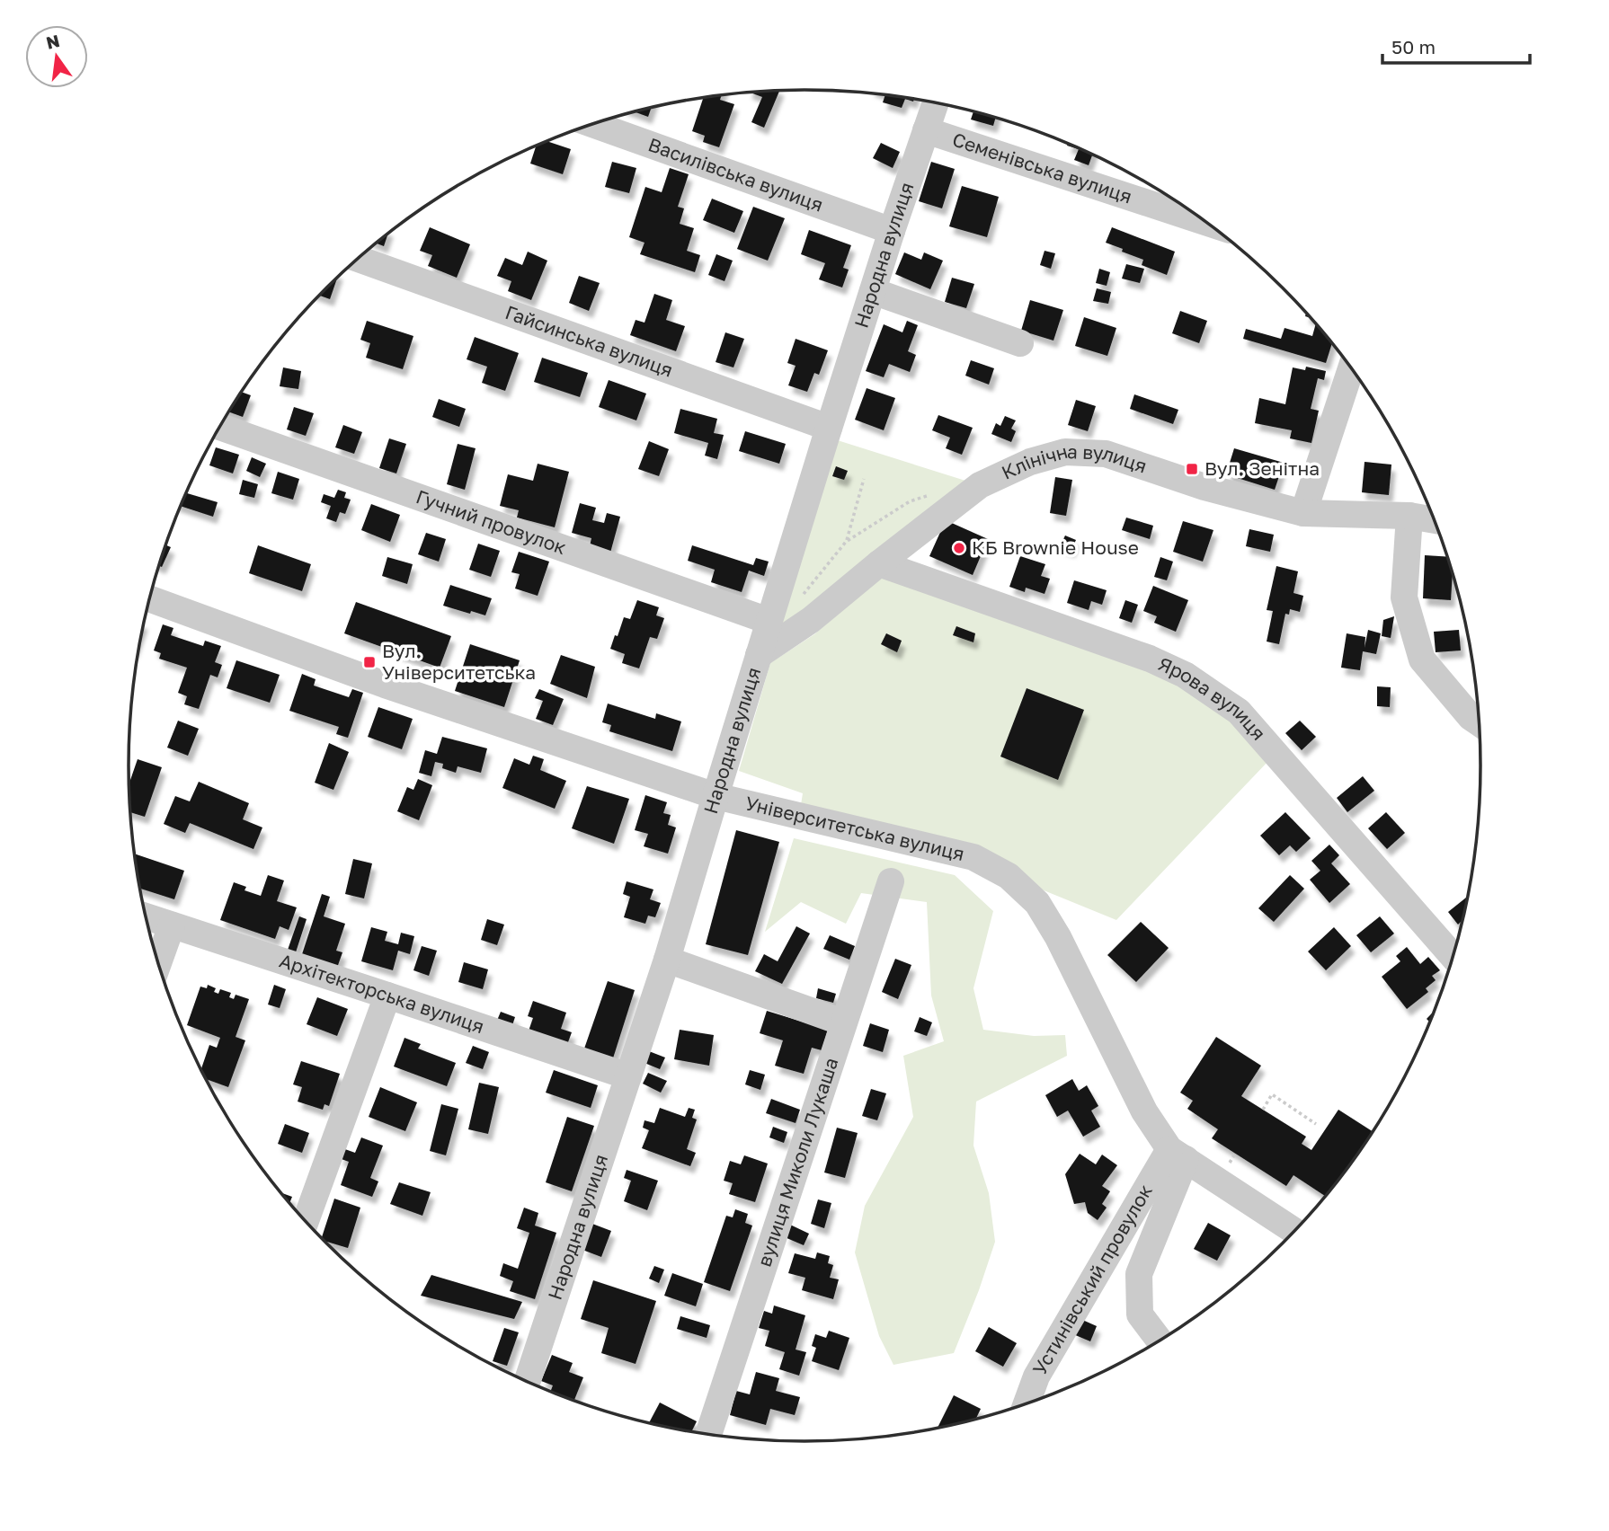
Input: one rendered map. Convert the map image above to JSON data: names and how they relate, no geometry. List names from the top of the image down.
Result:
{
  "streets": {
    "street": [
      "Семенівська вулиця",
      "Василівська вулиця",
      "Народна вулиця",
      "Гайсинська вулиця",
      "Клінічна вулиця",
      "Гучний провулок",
      "Ярова вулиця",
      "Університетська вулиця",
      "Архітекторська вулиця",
      "вулиця Миколи Лукаша",
      "Устинівський провулок"
    ]
  },
  "crossings": [
    ["Семенівська вулиця", "Народна вулиця"],
    ["Василівська вулиця", "Народна вулиця"],
    ["Народна вулиця", "Гайсинська вулиця"],
    ["Народна вулиця", "Клінічна вулиця"],
    ["Народна вулиця", "Гучний провулок"],
    ["Народна вулиця", "Університетська вулиця"],
    ["Народна вулиця", "Архітекторська вулиця"],
    ["Клінічна вулиця", "Ярова вулиця"],
    ["Університетська вулиця", "Устинівський провулок"]
  ],
  "places": {
    "transit": ["Вул. Зенітна", "Вул. Університетська"],
    "other": ["КБ Brownie House"]
  },
  "scale_bar": "50 m",
  "north": "top"
}
